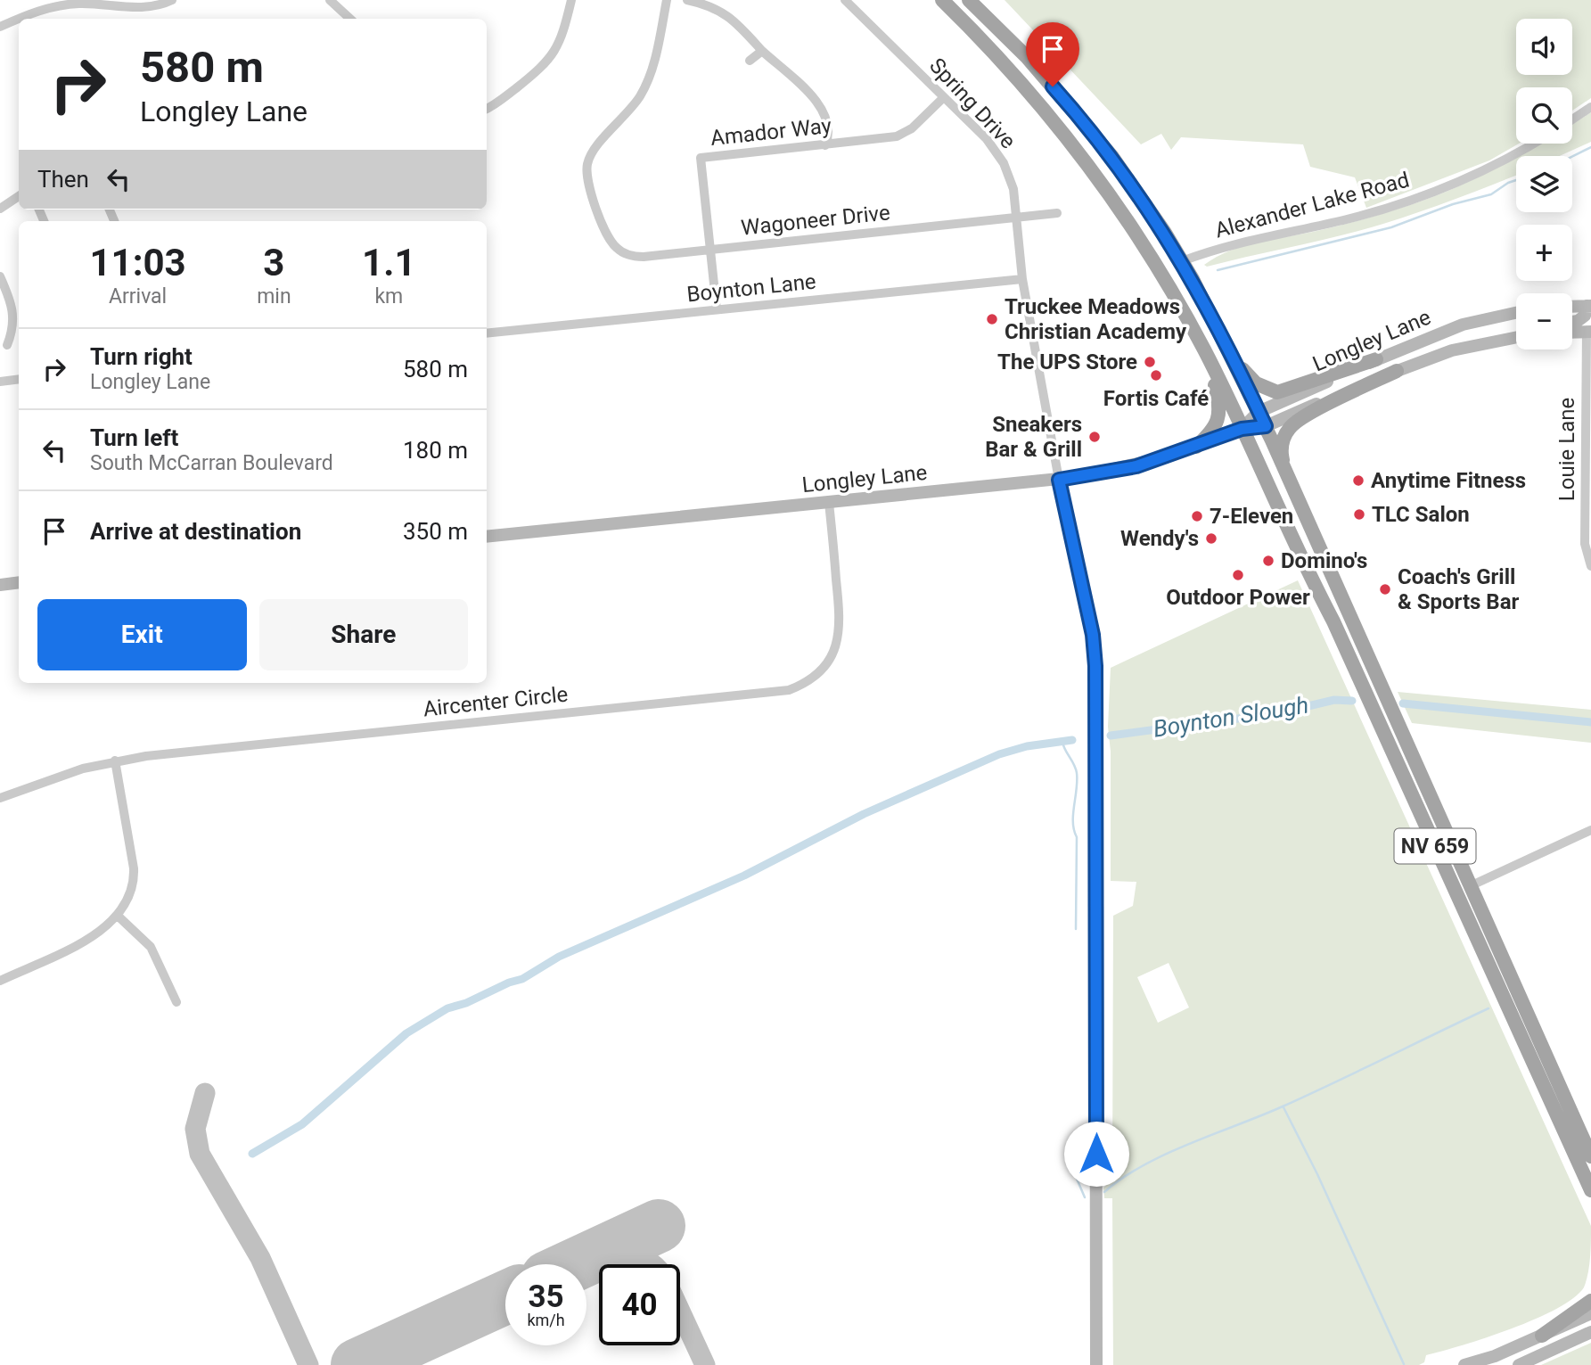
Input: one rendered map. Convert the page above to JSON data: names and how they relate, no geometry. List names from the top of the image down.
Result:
{
  "streets": {
    "main road": ["Longley Lane", "NV 659"],
    "street": [
      "Spring Drive",
      "Amador Way",
      "Alexander Lake Road",
      "Wagoneer Drive",
      "Boynton Lane",
      "Louie Lane",
      "Aircenter Circle"
    ]
  },
  "crossings": [
    ["Spring Drive", "Amador Way"],
    ["Spring Drive", "Wagoneer Drive"],
    ["Spring Drive", "Boynton Lane"],
    ["Spring Drive", "Longley Lane"],
    ["Amador Way", "Wagoneer Drive"],
    ["Amador Way", "Boynton Lane"],
    ["Alexander Lake Road", "NV 659"],
    ["Longley Lane", "Aircenter Circle"],
    ["Longley Lane", "NV 659"]
  ],
  "water": ["Boynton Slough"],
  "places": [
    "Truckee Meadows Christian Academy",
    "The UPS Store",
    "Fortis Café",
    "Sneakers Bar & Grill",
    "Anytime Fitness",
    "TLC Salon",
    "7-Eleven",
    "Wendy's",
    "Domino's",
    "Outdoor Power",
    "Coach's Grill & Sports Bar"
  ],
  "page": {
    "map_buttons": ["+", "−"],
    "turn": ["580 m", "Longley Lane"],
    "then": "Then",
    "eta": [
      "11:03",
      "Arrival",
      "3",
      "min",
      "1.1",
      "km"
    ],
    "list": [
      {
        "name": "Turn right",
        "note": "Longley Lane",
        "value": "580 m"
      },
      {
        "name": "Turn left",
        "note": "South McCarran Boulevard",
        "value": "180 m"
      },
      {
        "name": "Arrive at destination",
        "value": "350 m"
      }
    ],
    "buttons": ["Exit", "Share"],
    "speed": "35 km/h",
    "limit": "40"
  }
}
